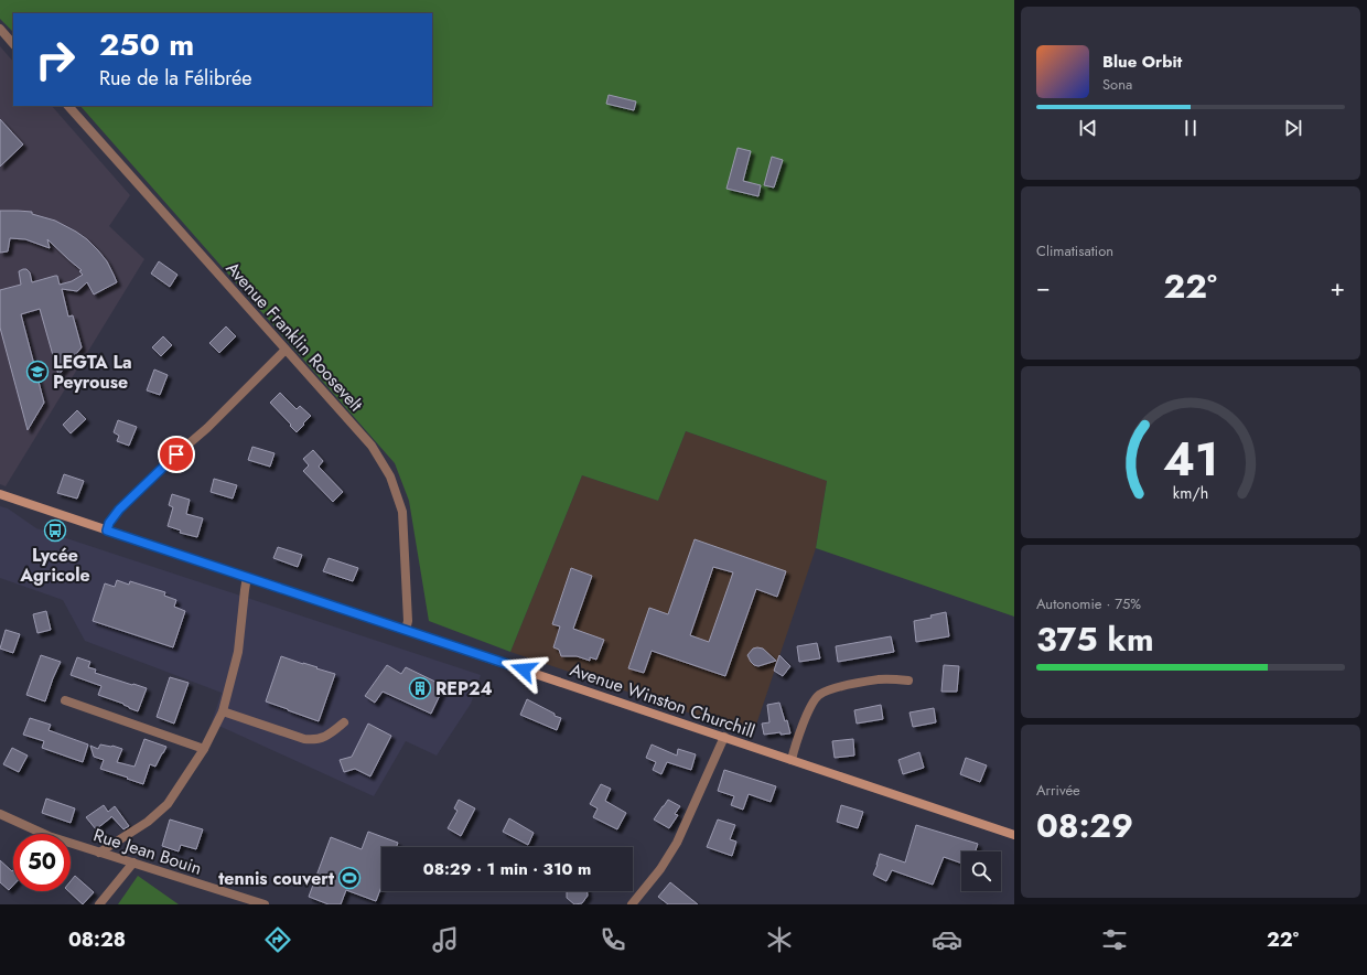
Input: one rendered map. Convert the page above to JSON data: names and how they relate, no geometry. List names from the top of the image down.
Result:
{
  "streets": {
    "main road": ["Avenue Winston Churchill"],
    "street": ["Avenue Franklin Roosevelt", "Rue Jean Bouin"]
  },
  "crossings": [
    ["Avenue Franklin Roosevelt", "Avenue Winston Churchill"]
  ],
  "places": {
    "school or university": ["LEGTA La Peyrouse"],
    "bus stop": ["Lycée Agricole"],
    "building": ["REP24"],
    "sports": ["tennis couvert"]
  },
  "page": {
    "turn": ["250 m", "Rue de la Félibrée"],
    "song": ["Blue Orbit", "Sona"],
    "tile": [
      "Climatisation",
      ["Autonomie · 75%", "375 km"],
      ["Arrivée", "08:29"]
    ],
    "heat": ["−", "22°", "+"],
    "limit": "50",
    "trip": "08:29 · 1 min · 310 m",
    "tabs": ["08:28", "22°"],
    "gauge": ["41", "km/h"]
  }
}
